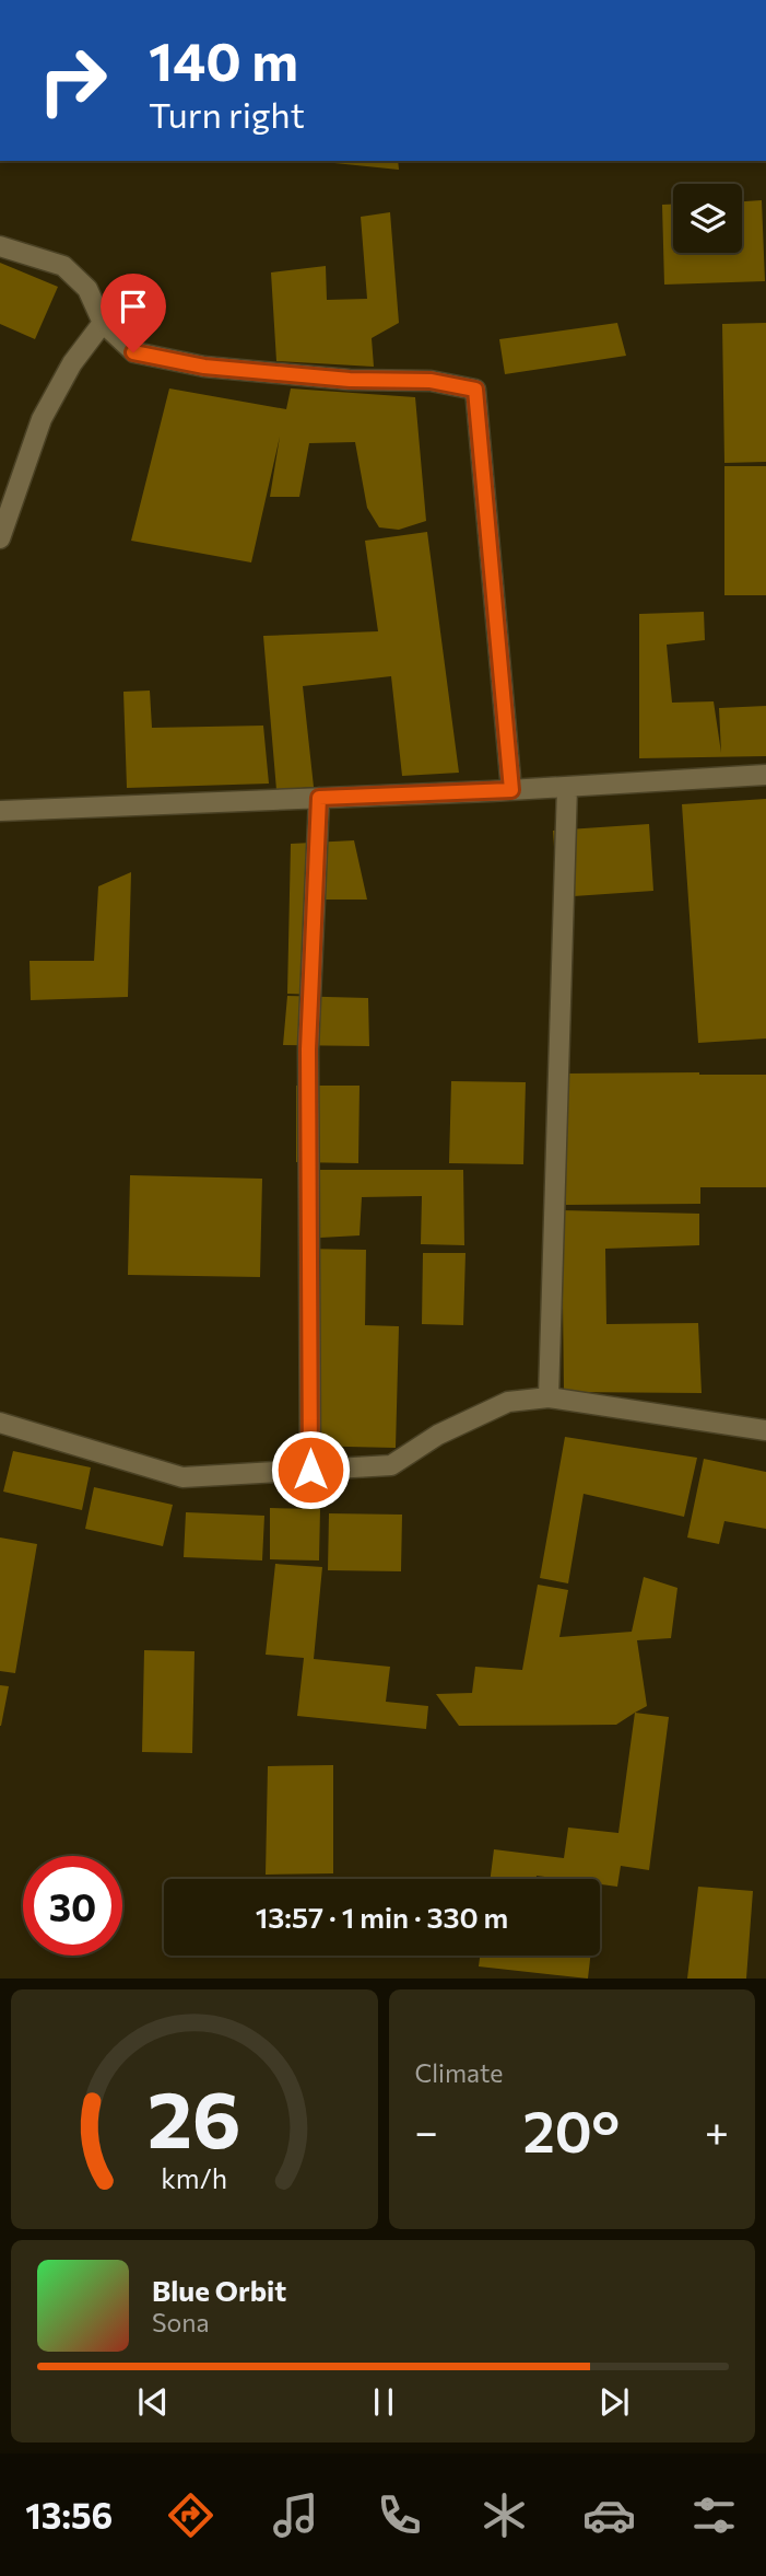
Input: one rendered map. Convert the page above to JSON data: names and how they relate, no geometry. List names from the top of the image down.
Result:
{
  "page": {
    "turn": ["140 m", "Turn right"],
    "limit": "30",
    "trip": "13:57 · 1 min · 330 m",
    "tile": "Climate",
    "heat": ["−", "20°", "+"],
    "song": ["Blue Orbit", "Sona"],
    "tabs": "13:56",
    "gauge": ["26", "km/h"]
  }
}
